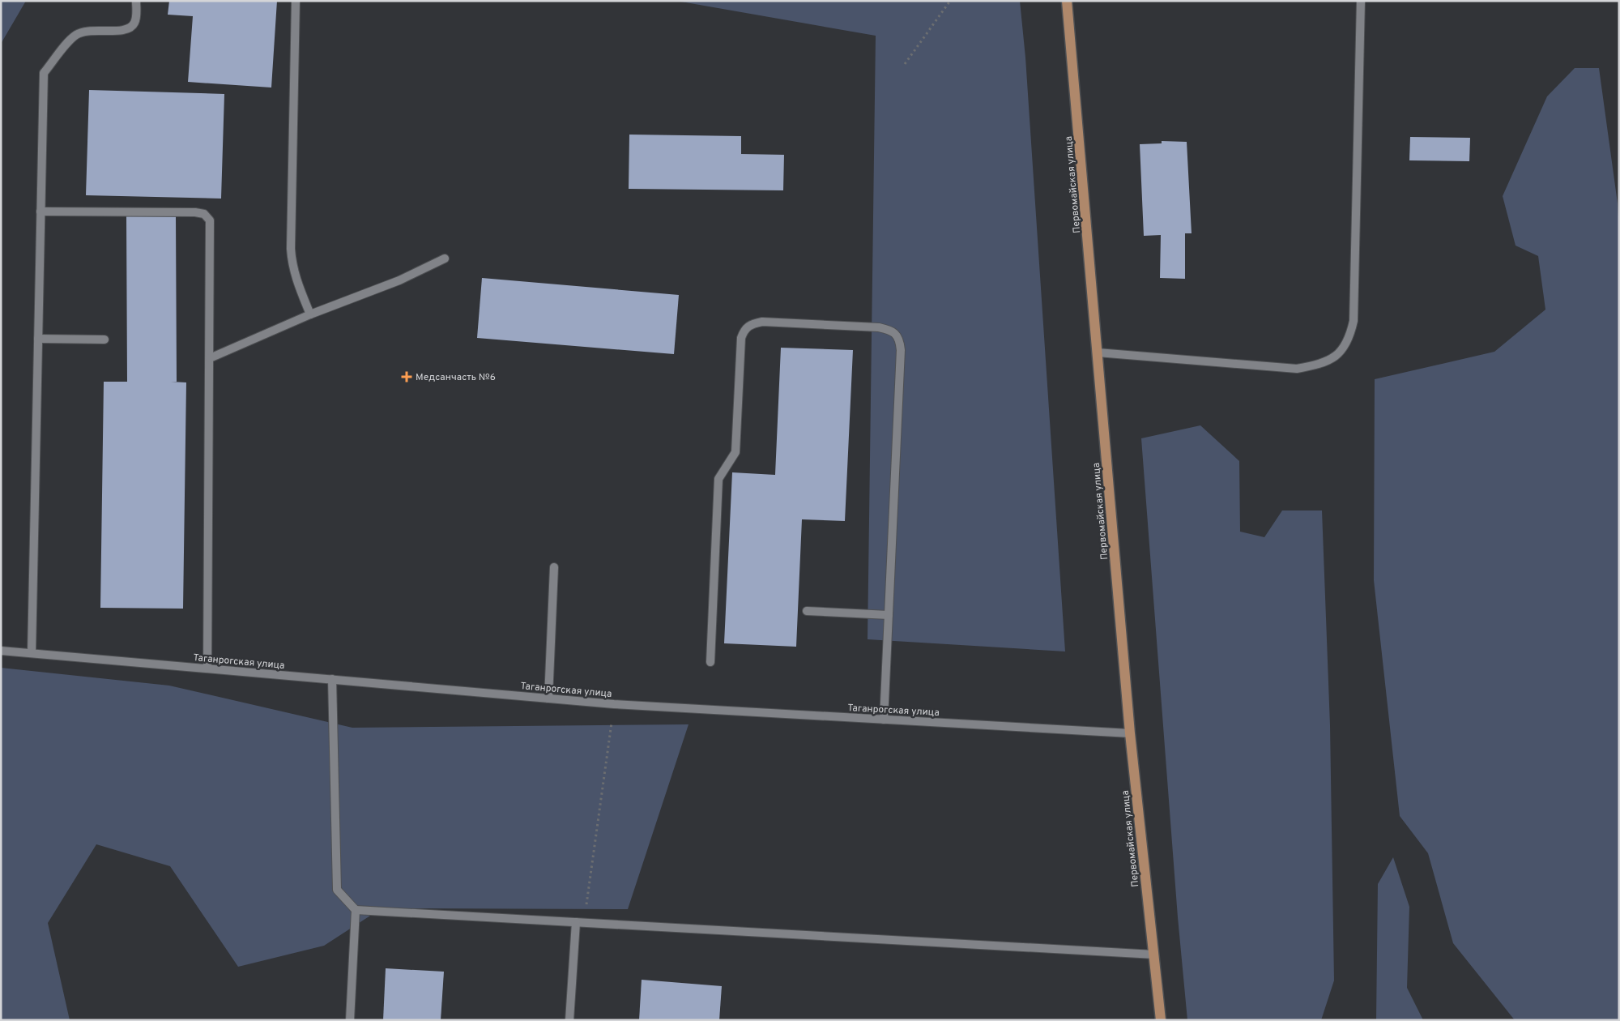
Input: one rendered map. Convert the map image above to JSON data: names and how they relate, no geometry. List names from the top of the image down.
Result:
{
  "streets": {
    "main road": ["Первомайская улица"],
    "street": ["Таганрогская улица"]
  },
  "crossings": [
    ["Первомайская улица", "Таганрогская улица"]
  ],
  "places": {
    "health": ["Медсанчасть №6"]
  }
}
